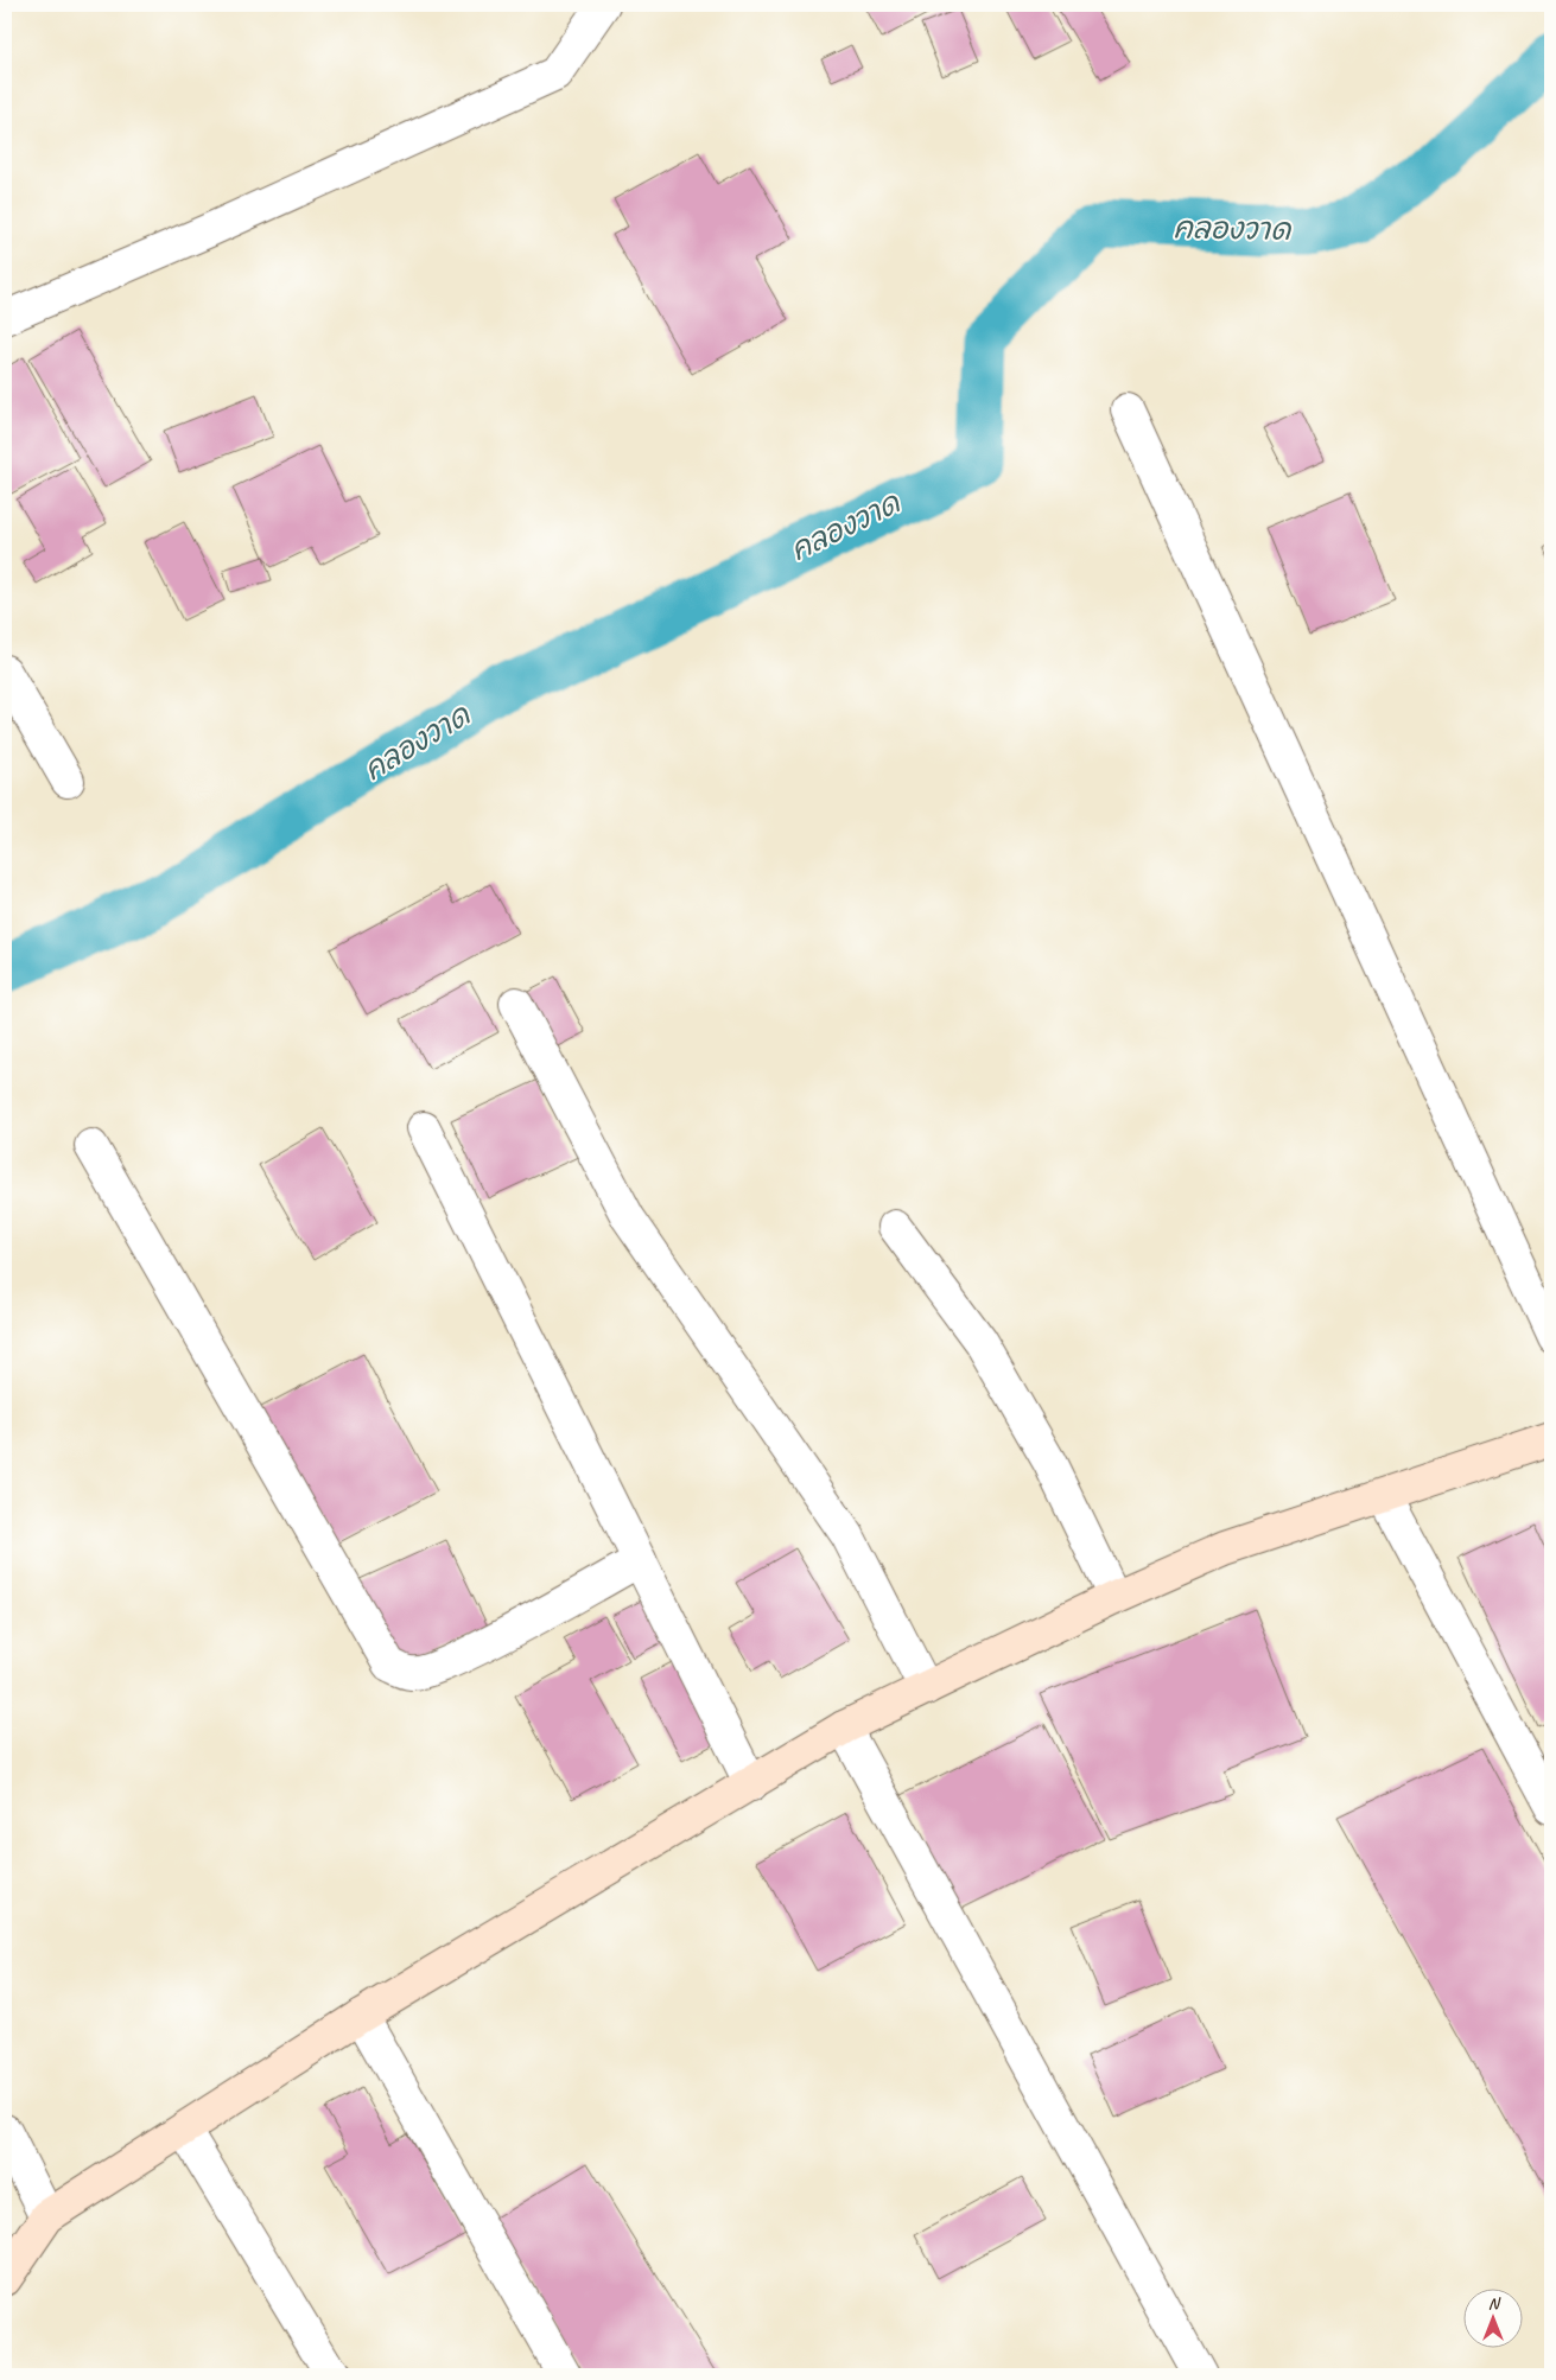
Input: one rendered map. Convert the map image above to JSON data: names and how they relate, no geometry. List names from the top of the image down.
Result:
{
  "water": ["คลองวาด"],
  "north": "top"
}
